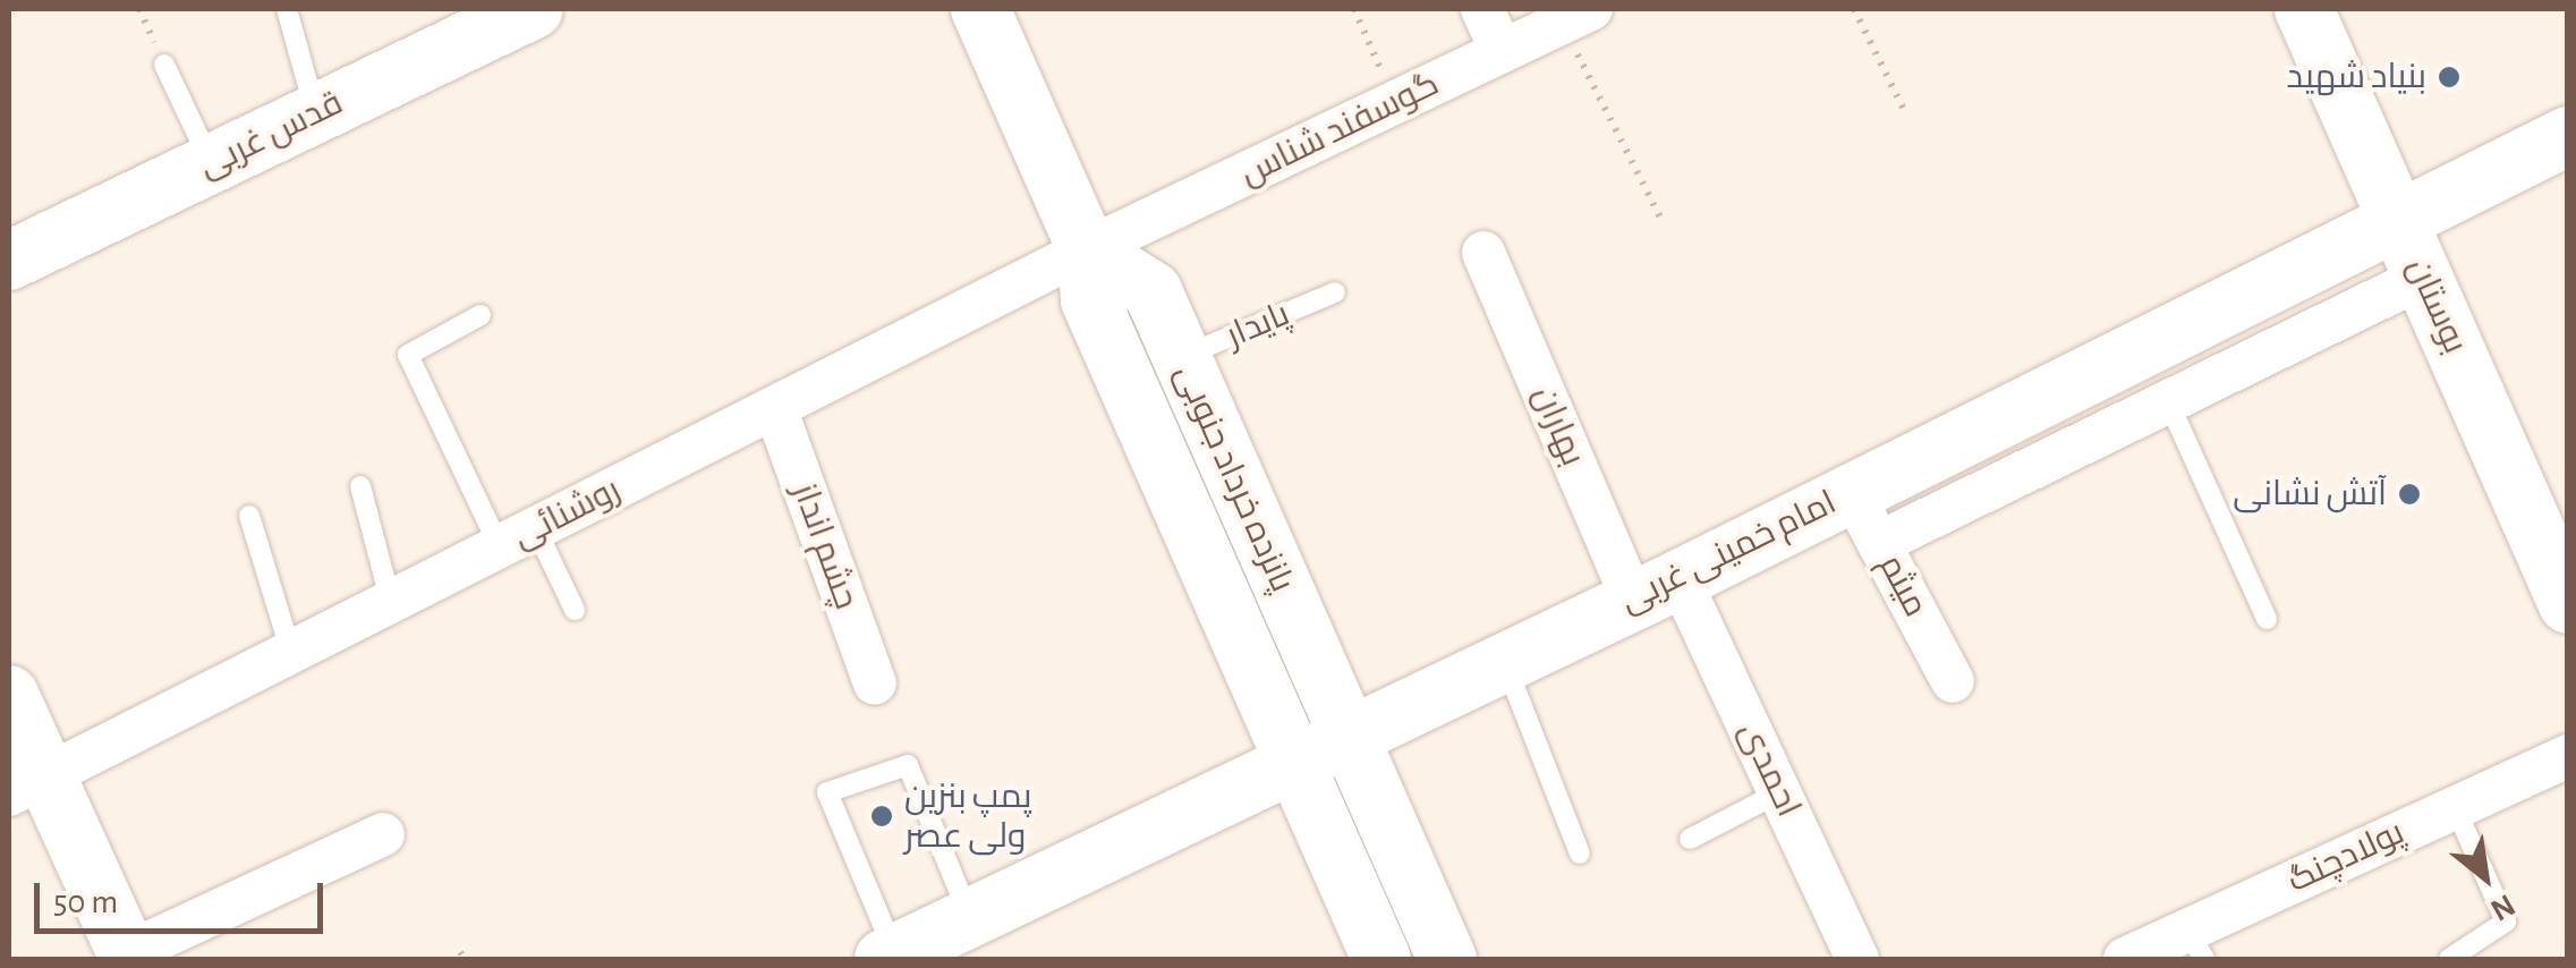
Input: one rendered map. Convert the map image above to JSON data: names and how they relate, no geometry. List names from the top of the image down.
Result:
{
  "streets": {
    "street": [
      "گوسفند شناس",
      "قدس غربی",
      "بوستان",
      "بهاران",
      "پانزده خرداد جنوبی",
      "روشنائی",
      "چشم انداز",
      "امام خمینی غربی",
      "میثم",
      "احمدی",
      "پولادچنگ"
    ],
    "lane": ["پایدار"]
  },
  "crossings": [
    ["گوسفند شناس", "پانزده خرداد جنوبی"],
    ["گوسفند شناس", "روشنائی"],
    ["بوستان", "امام خمینی غربی"],
    ["پایدار", "پانزده خرداد جنوبی"],
    ["بهاران", "امام خمینی غربی"],
    ["بهاران", "احمدی"],
    ["پانزده خرداد جنوبی", "روشنائی"],
    ["پانزده خرداد جنوبی", "امام خمینی غربی"],
    ["روشنائی", "چشم انداز"],
    ["امام خمینی غربی", "میثم"],
    ["امام خمینی غربی", "احمدی"]
  ],
  "places": ["بنیاد شهید", "آتش نشانی", "پمپ بنزین ولی عصر"],
  "scale_bar": "50 m",
  "north": "bottom right"
}
